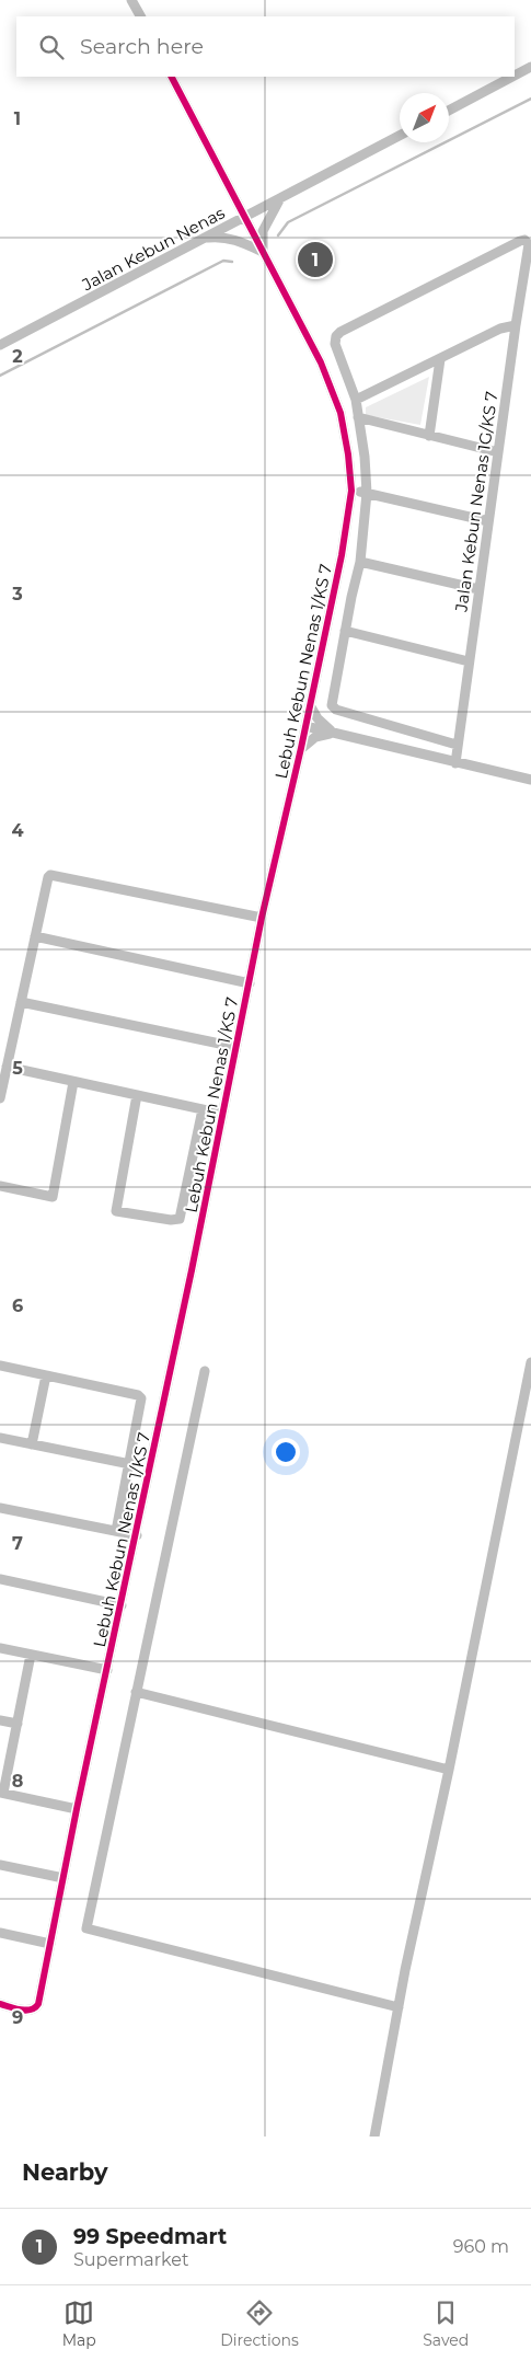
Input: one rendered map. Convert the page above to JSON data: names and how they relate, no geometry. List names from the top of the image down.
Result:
{
  "streets": {
    "street": ["Jalan Kebun Nenas", "Jalan Kebun Nenas 1G/KS 7", "Lebuh Kebun Nenas 1/KS 7"]
  },
  "crossings": [
    ["Jalan Kebun Nenas", "Lebuh Kebun Nenas 1/KS 7"]
  ],
  "north": "top right",
  "page": {
    "search": "Search here",
    "pins": "1",
    "heading": "Nearby",
    "list": [
      {
        "mark": "1",
        "name": "99 Speedmart",
        "note": "Supermarket",
        "value": "960 m"
      }
    ],
    "nav": ["Map", "Directions", "Saved"]
  },
  "grid": {
    "rows": [
      "1",
      "2",
      "3",
      "4",
      "5",
      "6",
      "7",
      "8",
      "9"
    ]
  }
}
